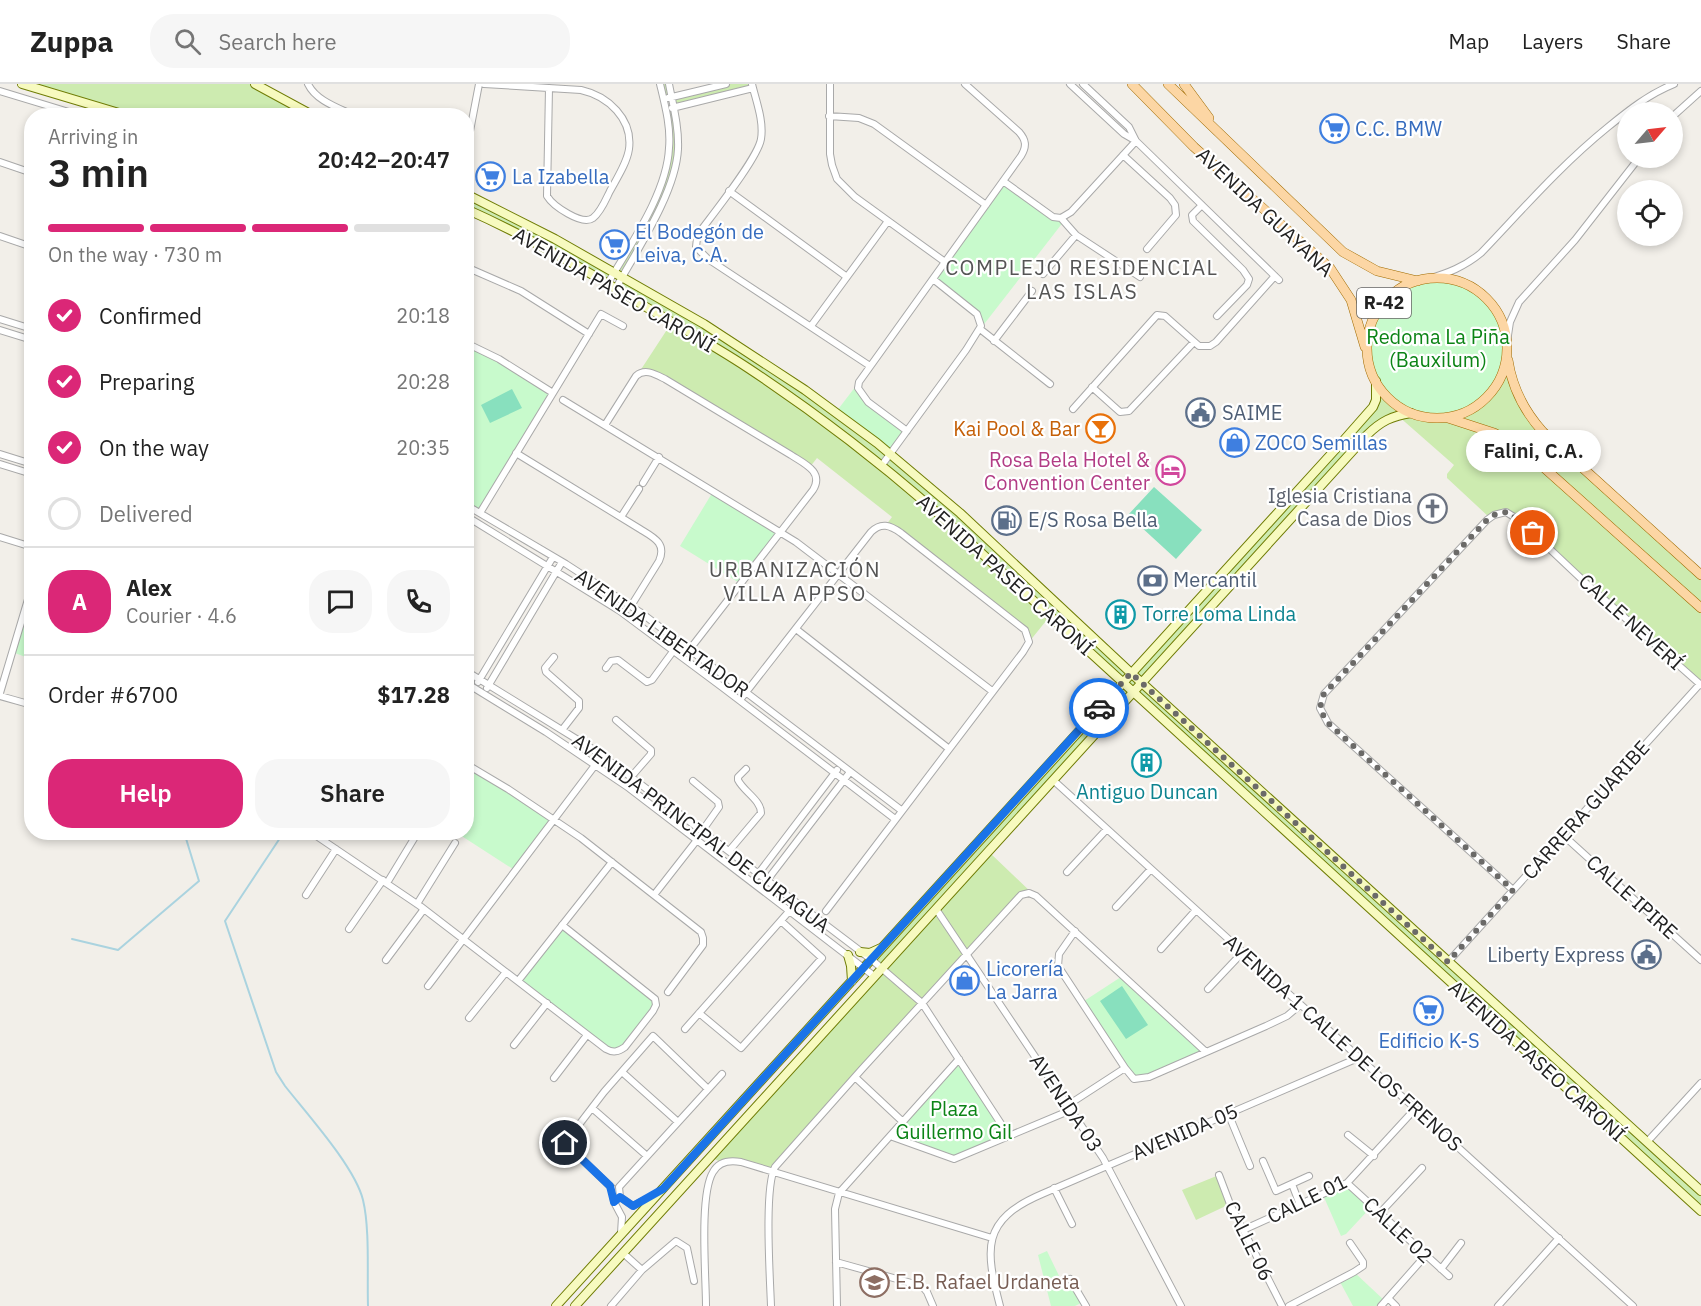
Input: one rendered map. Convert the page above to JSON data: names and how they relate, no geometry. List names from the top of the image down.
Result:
{
  "streets": {
    "main road": ["AVENIDA GUAYANA", "R-42"],
    "street": [
      "AVENIDA PASEO CARONÍ",
      "CALLE NEVERÍ",
      "AVENIDA LIBERTADOR",
      "CARRERA GUARIBE",
      "AVENIDA PRINCIPAL DE CURAGUA",
      "CALLE IPIRE",
      "AVENIDA 1 CALLE DE LOS FRENOS",
      "AVENIDA 03",
      "AVENIDA 05",
      "CALLE 01",
      "CALLE 02",
      "CALLE 06"
    ]
  },
  "crossings": [
    ["AVENIDA GUAYANA", "R-42"],
    ["AVENIDA PASEO CARONÍ", "CARRERA GUARIBE"],
    ["CALLE NEVERÍ", "CARRERA GUARIBE"],
    ["CARRERA GUARIBE", "CALLE IPIRE"],
    ["AVENIDA 1 CALLE DE LOS FRENOS", "AVENIDA 05"],
    ["AVENIDA 1 CALLE DE LOS FRENOS", "CALLE 01"],
    ["AVENIDA 03", "AVENIDA 05"],
    ["CALLE 01", "CALLE 02"],
    ["CALLE 01", "CALLE 06"]
  ],
  "districts": ["COMPLEJO RESIDENCIAL LAS ISLAS", "URBANIZACIÓN VILLA APPSO"],
  "parks": ["Redoma La Piña (Bauxilum)", "Plaza Guillermo Gil"],
  "places": {
    "supermarket": [
      "C.C. BMW",
      "La Izabella",
      "El Bodegón de Leiva, C.A.",
      "Edificio K-S"
    ],
    "public building": ["SAIME", "Liberty Express"],
    "bar": ["Kai Pool & Bar"],
    "shop": ["ZOCO Semillas", "Licorería La Jarra"],
    "hotel": ["Rosa Bela Hotel & Convention Center"],
    "church": ["Iglesia Cristiana Casa de Dios"],
    "fuel station": ["E/S Rosa Bella"],
    "other": ["Falini, C.A."],
    "bank": ["Mercantil"],
    "building": ["Torre Loma Linda", "Antiguo Duncan"],
    "school or university": ["E.B. Rafael Urdaneta"]
  },
  "north": "top right",
  "page": {
    "header": "Zuppa",
    "search": "Search here",
    "nav": ["Map", "Layers", "Share"],
    "heading": ["3 min", "Arriving in", "20:42–20:47"],
    "panel": [
      "Alex",
      "Courier · 4.6",
      "Order #6700",
      "$17.28"
    ],
    "bar": "On the way · 730 m",
    "list": [
      ["Confirmed", "20:18"],
      ["Preparing", "20:28"],
      ["On the way", "20:35"],
      "Delivered"
    ],
    "bubble": "Falini, C.A.",
    "round": "A",
    "buttons": ["Help", "Share"]
  }
}
